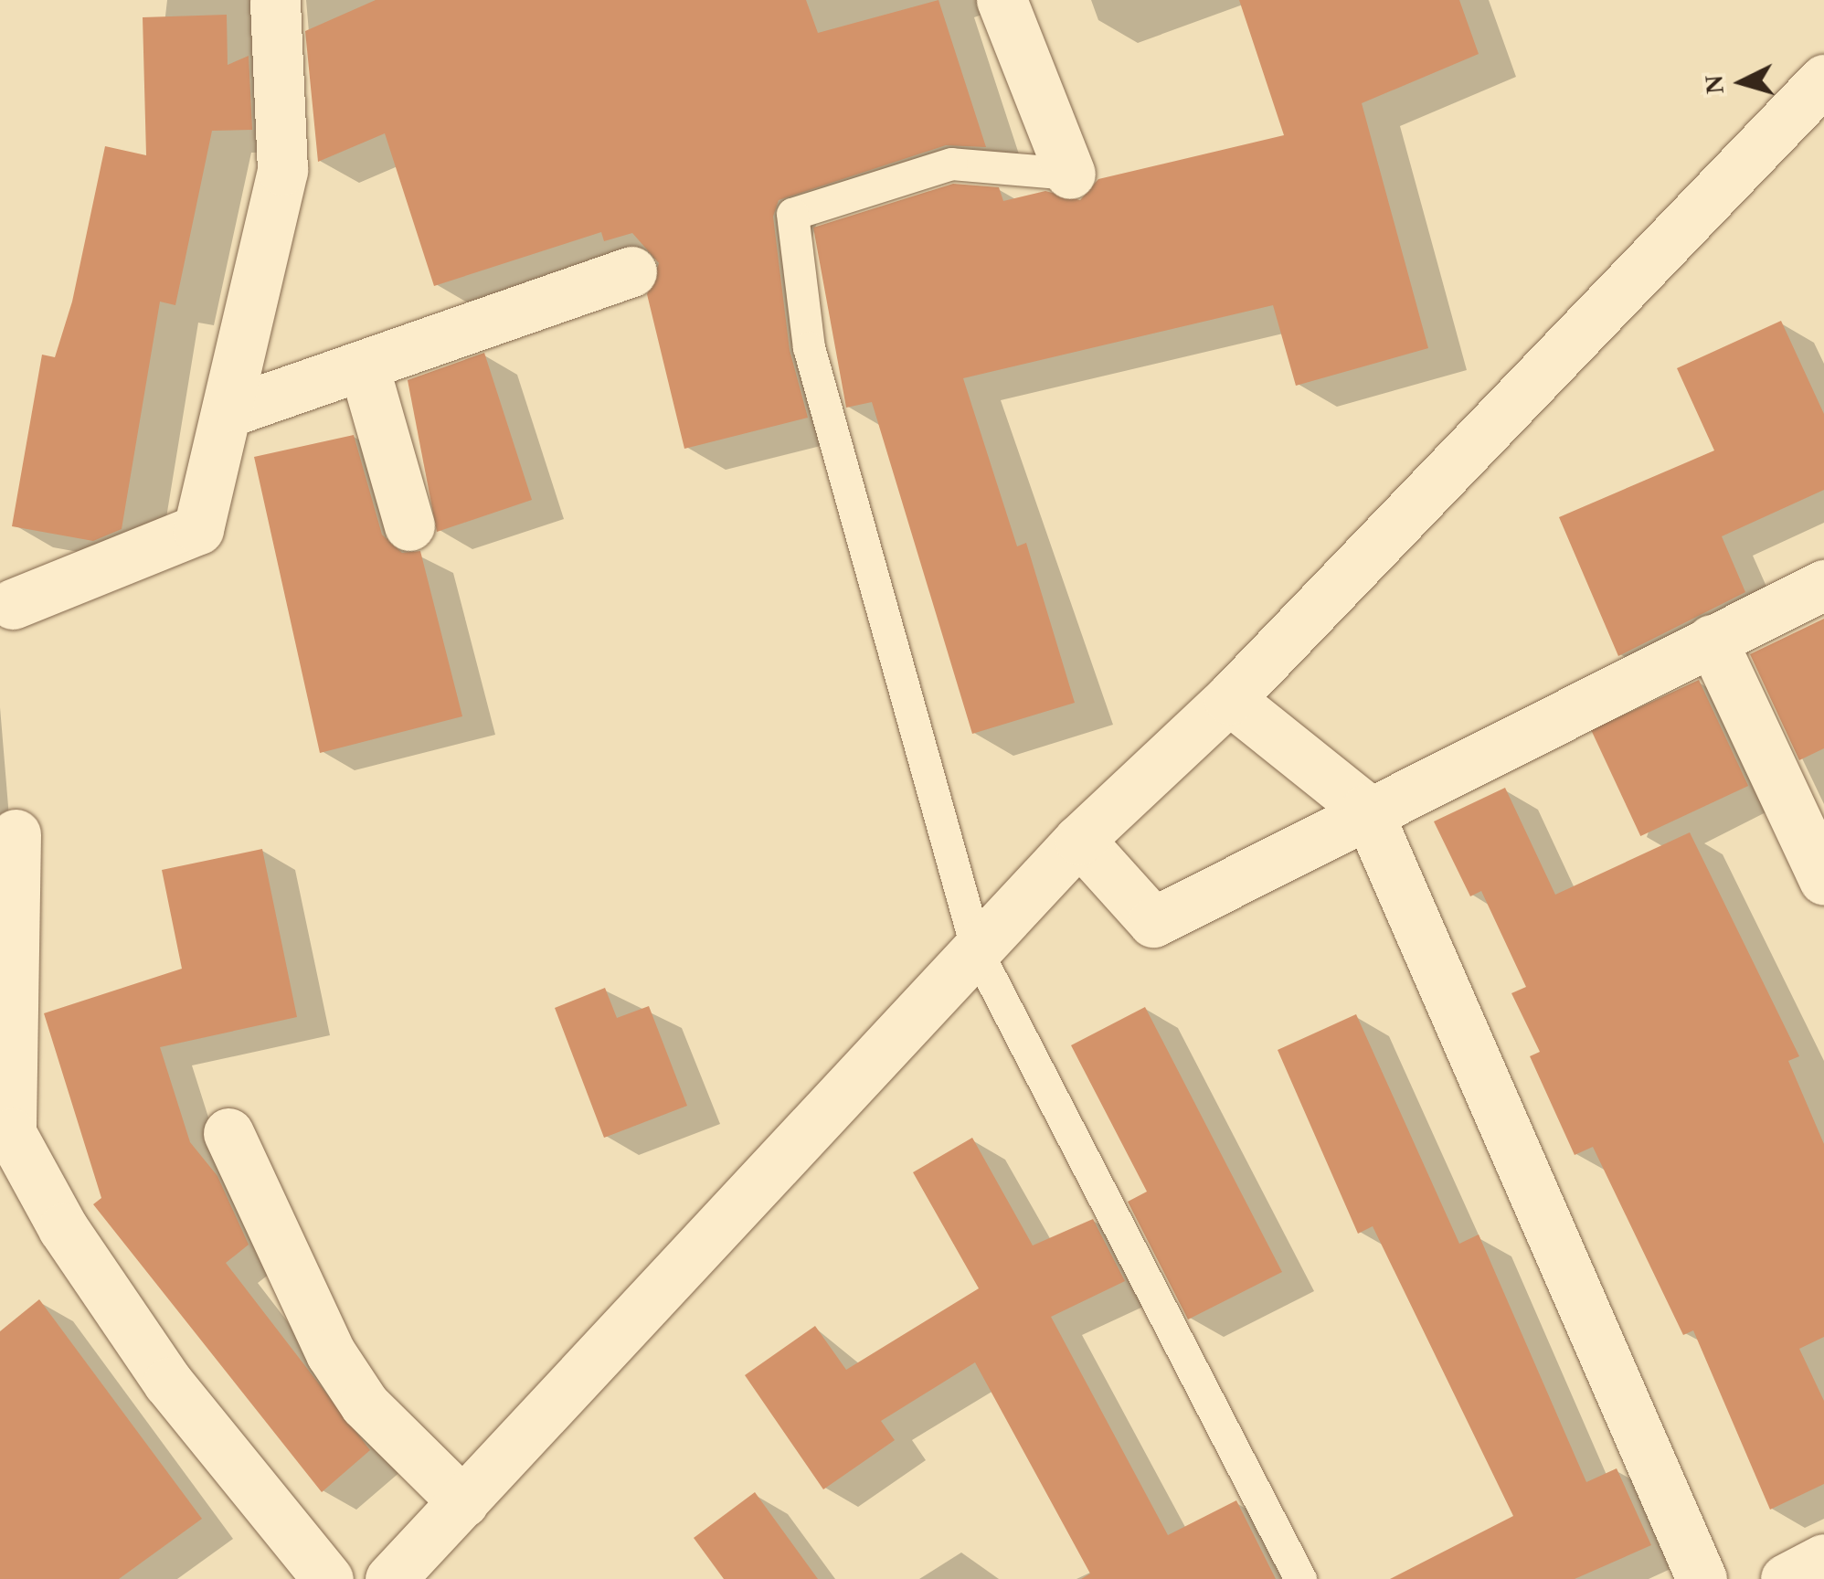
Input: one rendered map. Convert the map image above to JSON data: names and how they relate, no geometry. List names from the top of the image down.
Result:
{
  "north": "left"
}
